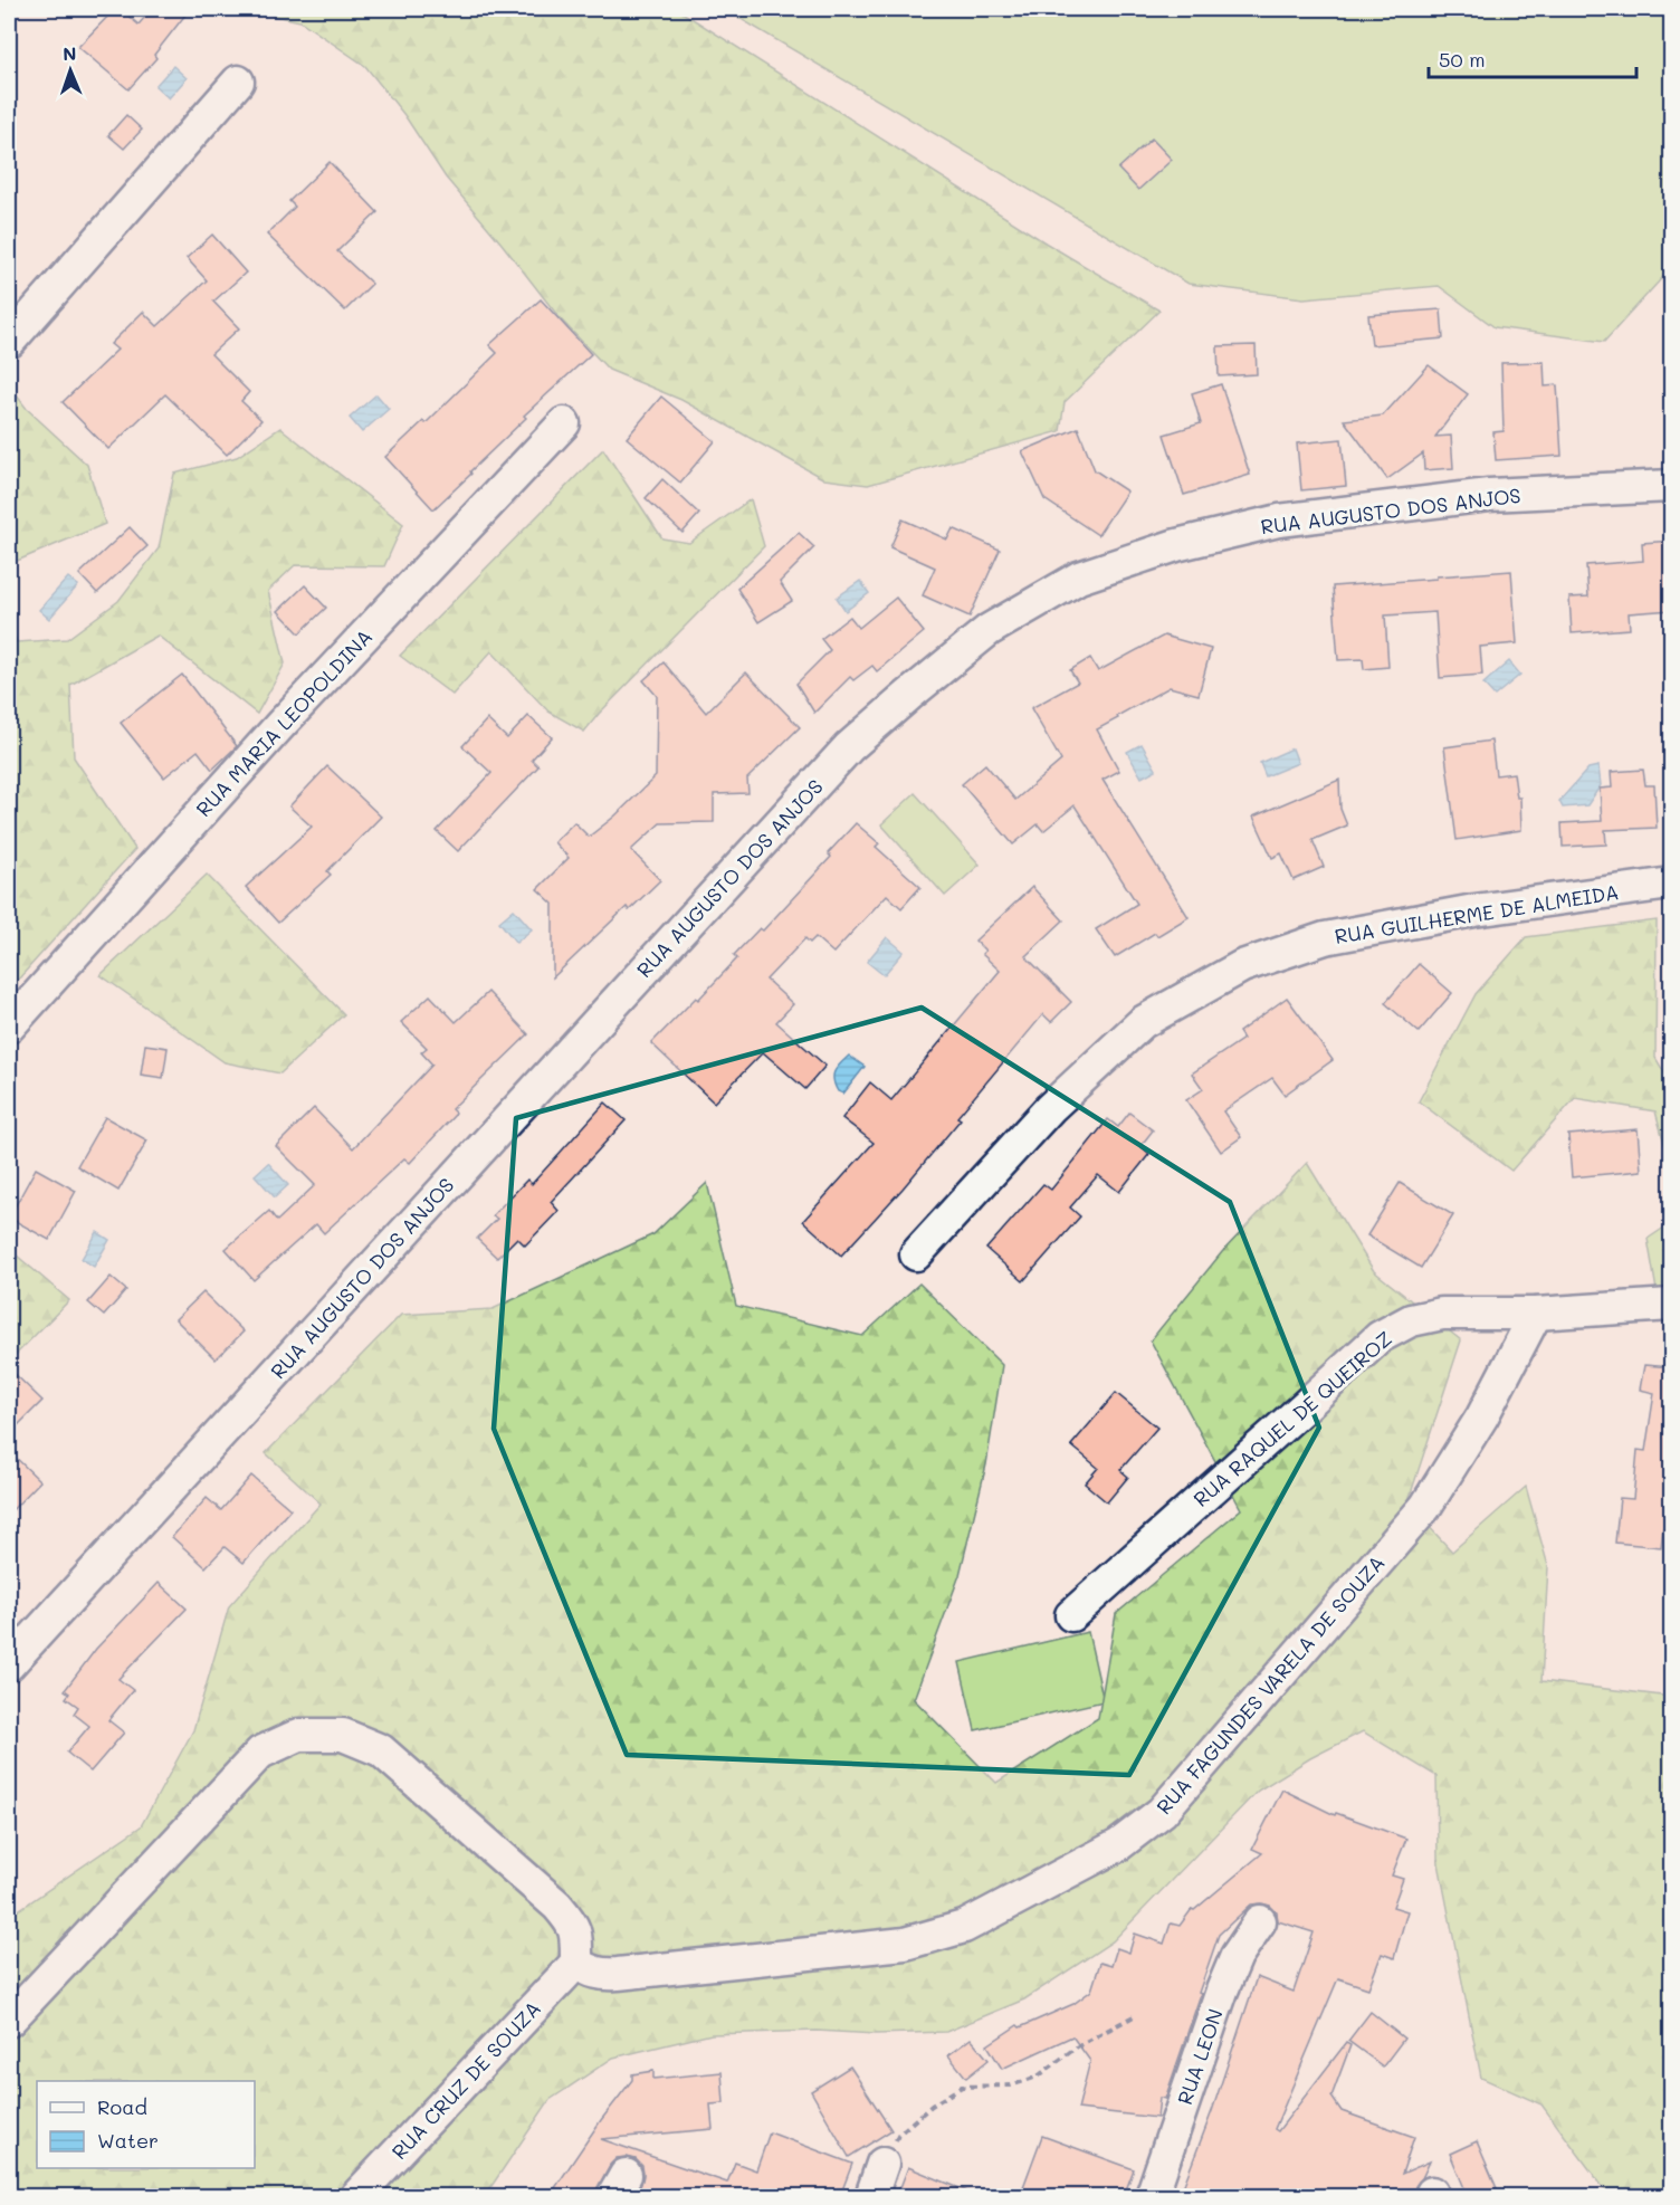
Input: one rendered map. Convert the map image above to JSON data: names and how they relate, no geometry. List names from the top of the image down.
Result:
{
  "streets": {
    "street": [
      "RUA AUGUSTO DOS ANJOS",
      "RUA MARIA LEOPOLDINA",
      "RUA GUILHERME DE ALMEIDA",
      "RUA RAQUEL DE QUEIROZ",
      "RUA FAGUNDES VARELA DE SOUZA",
      "RUA LEON",
      "RUA CRUZ DE SOUZA"
    ]
  },
  "crossings": [
    ["RUA RAQUEL DE QUEIROZ", "RUA FAGUNDES VARELA DE SOUZA"],
    ["RUA FAGUNDES VARELA DE SOUZA", "RUA CRUZ DE SOUZA"]
  ],
  "legend": ["Road", "Water"],
  "scale_bar": "50 m",
  "north": "top"
}
